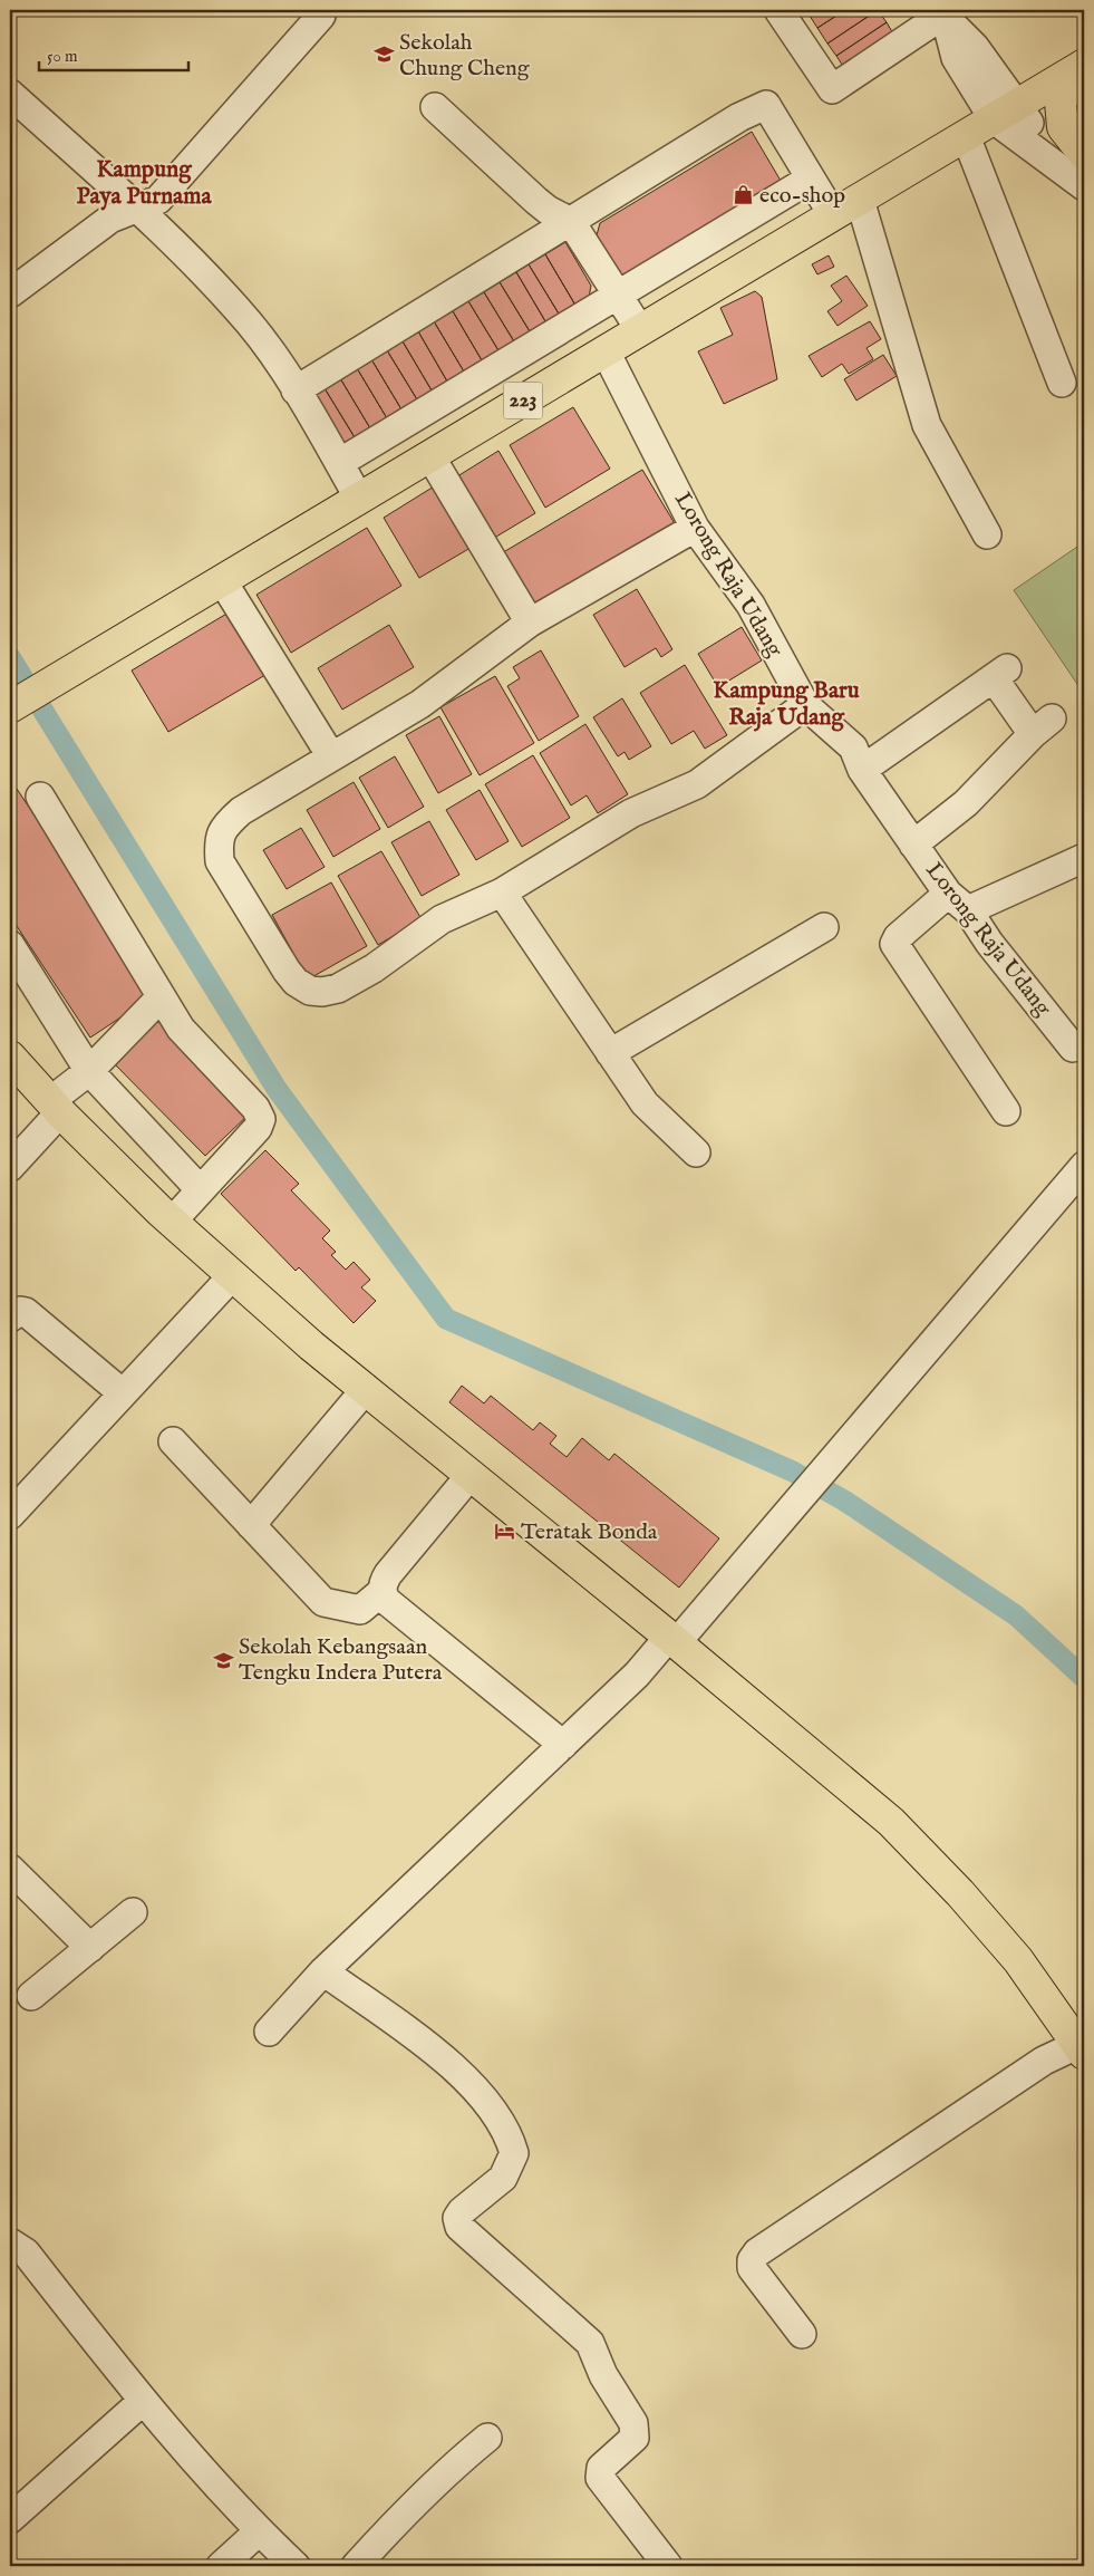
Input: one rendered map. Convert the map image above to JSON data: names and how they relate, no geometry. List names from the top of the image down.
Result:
{
  "streets": {
    "main road": ["223"],
    "street": ["Lorong Raja Udang"]
  },
  "crossings": [
    ["223", "Lorong Raja Udang"]
  ],
  "districts": ["Kampung Paya Purnama", "Kampung Baru Raja Udang"],
  "places": {
    "school or university": ["Sekolah Chung Cheng", "Sekolah Kebangsaan Tengku Indera Putera"],
    "shop": ["eco-shop"],
    "hotel": ["Teratak Bonda"]
  },
  "scale_bar": "50 m"
}
